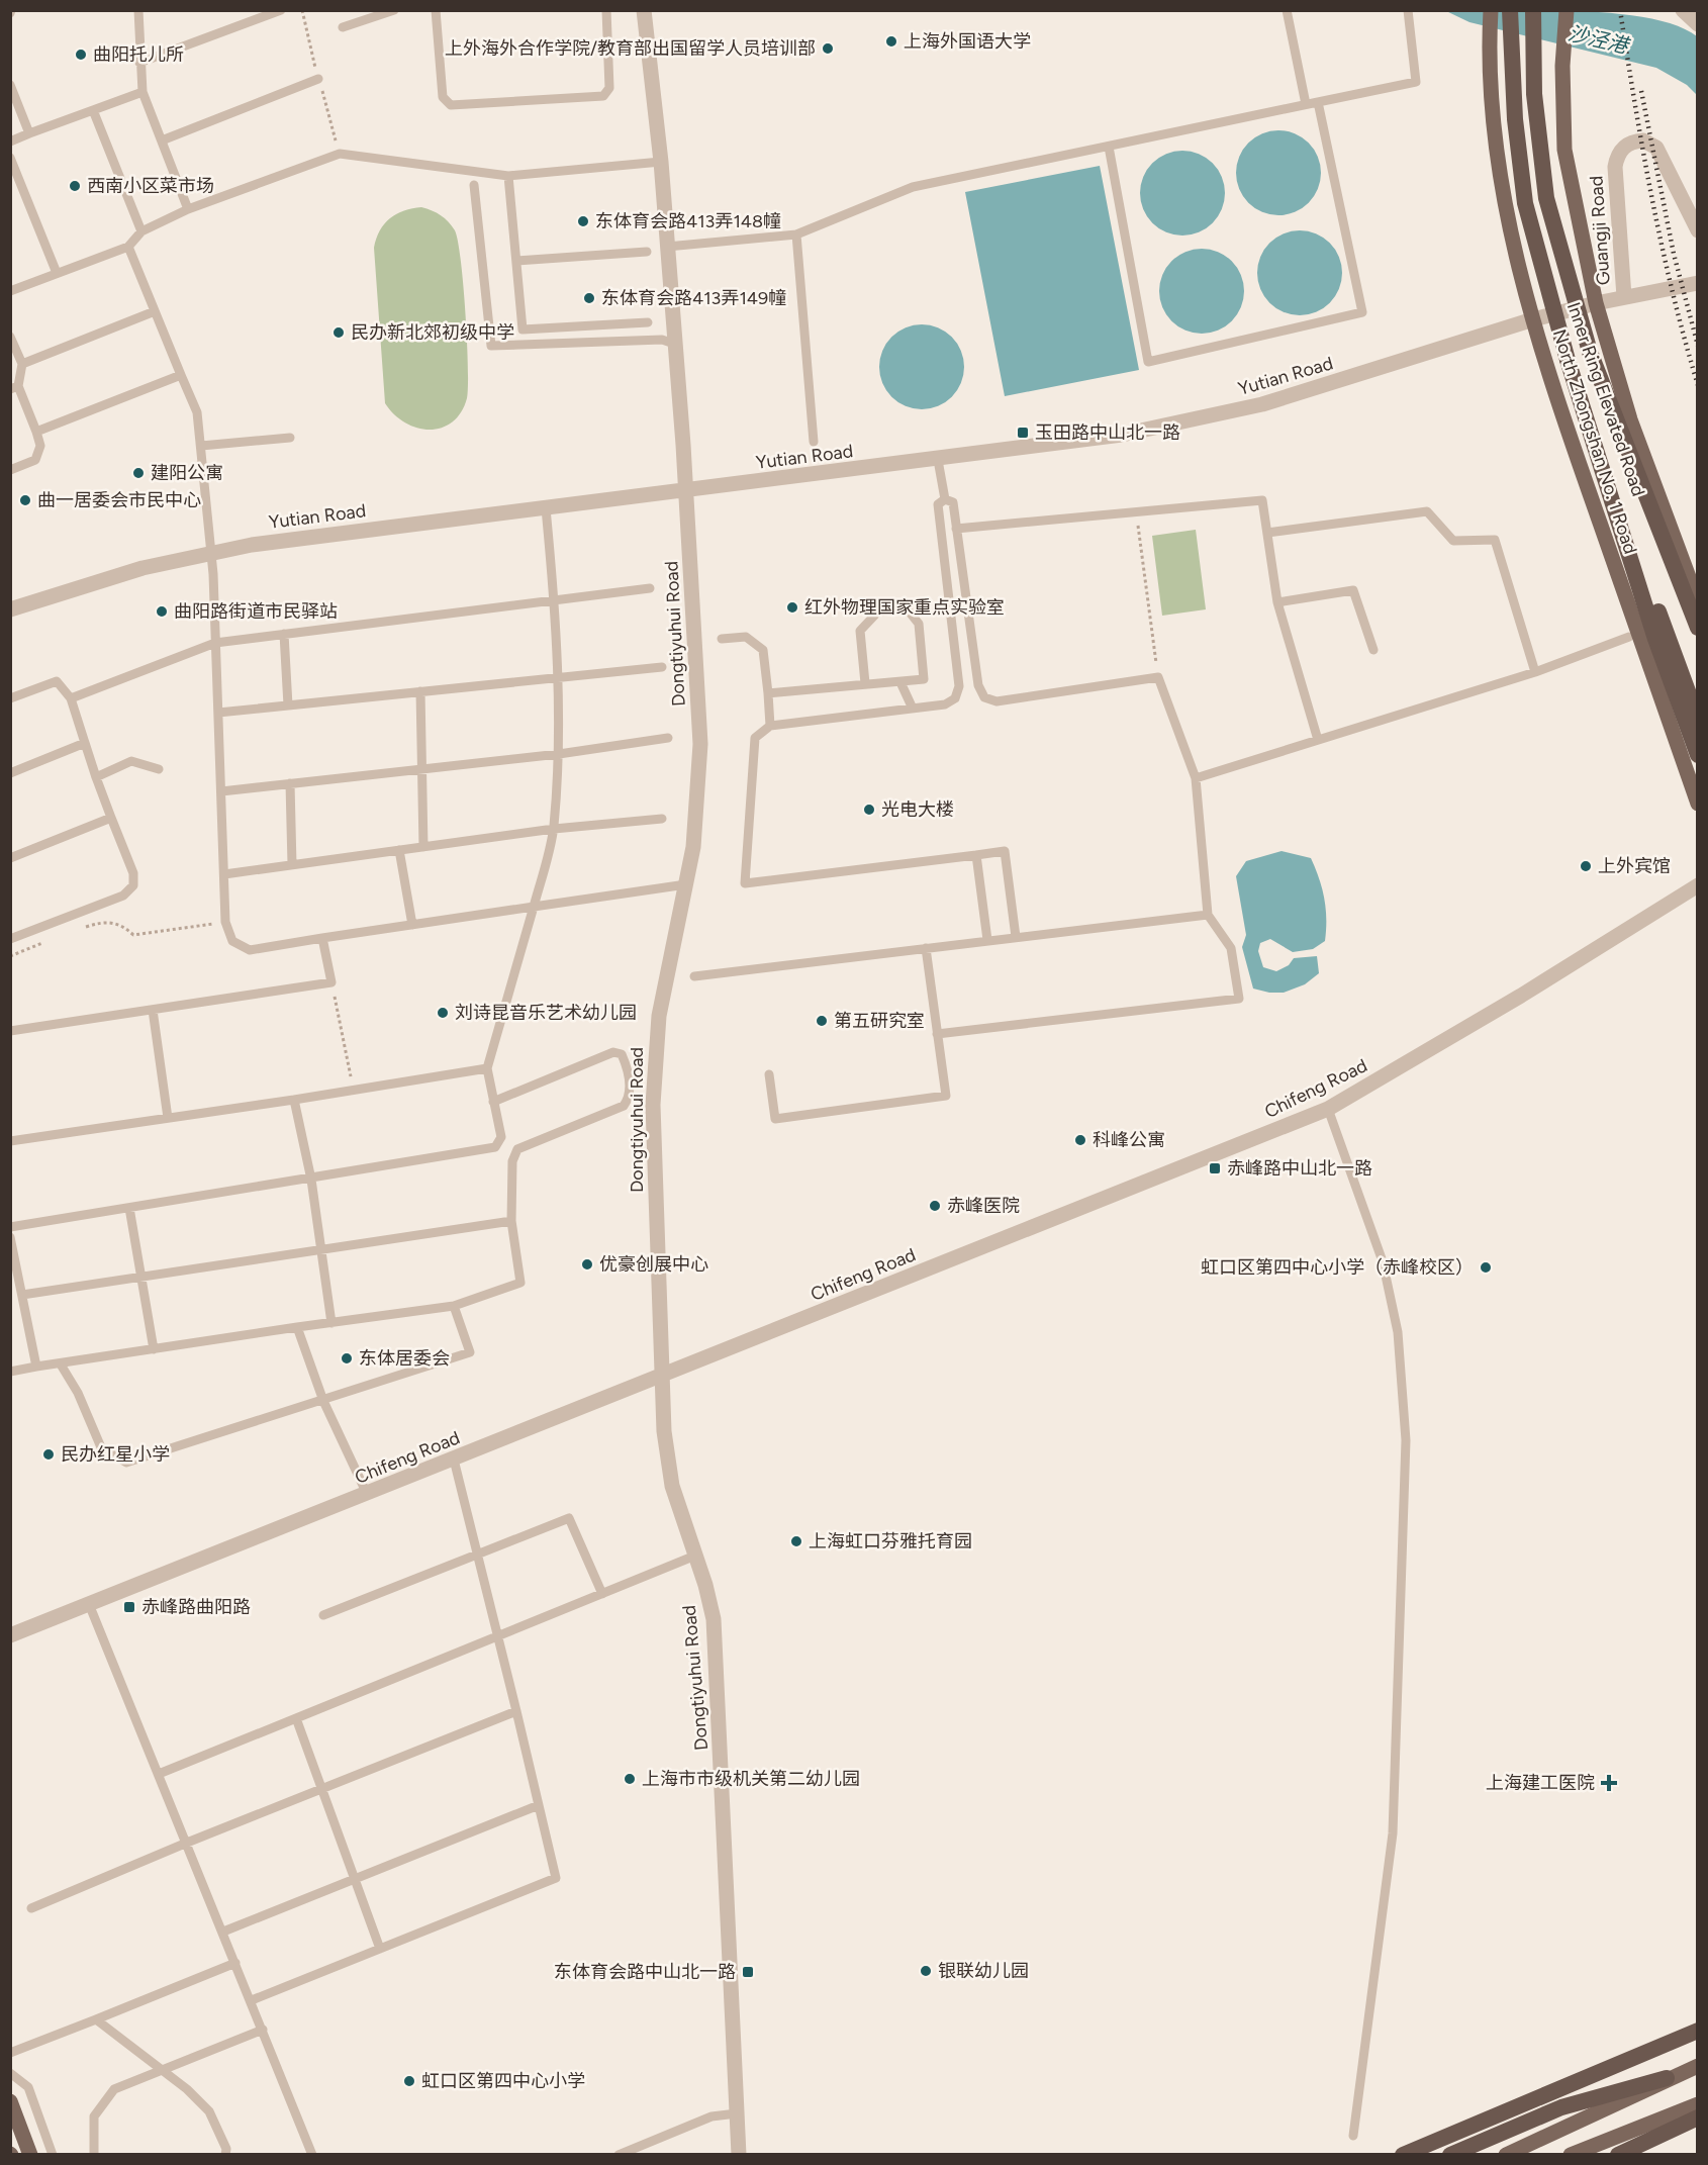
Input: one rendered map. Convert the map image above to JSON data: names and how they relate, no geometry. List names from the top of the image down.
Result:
{
  "streets": {
    "highway": ["Inner Ring Elevated Road"],
    "main road": ["North Zhongshan No. 1 Road"],
    "street": [
      "Guangji Road",
      "Yutian Road",
      "Dongtiyuhui Road",
      "Chifeng Road"
    ]
  },
  "crossings": [
    ["Guangji Road", "Yutian Road"],
    ["Yutian Road", "North Zhongshan No. 1 Road"],
    ["Yutian Road", "Dongtiyuhui Road"],
    ["Dongtiyuhui Road", "Chifeng Road"]
  ],
  "water": ["沙泾港"],
  "places": {
    "other": [
      "上海外国语大学",
      "上外海外合作学院/教育部出国留学人员培训部",
      "曲阳托儿所",
      "西南小区菜市场",
      "东体育会路413弄148幢",
      "东体育会路413弄149幢",
      "民办新北郊初级中学",
      "建阳公寓",
      "曲一居委会市民中心",
      "红外物理国家重点实验室",
      "曲阳路街道市民驿站",
      "光电大楼",
      "上外宾馆",
      "刘诗昆音乐艺术幼儿园",
      "第五研究室",
      "科峰公寓",
      "赤峰医院",
      "优豪创展中心",
      "虹口区第四中心小学（赤峰校区）",
      "东体居委会",
      "民办红星小学",
      "上海虹口芬雅托育园",
      "上海市市级机关第二幼儿园",
      "银联幼儿园",
      "虹口区第四中心小学"
    ],
    "transit": [
      "玉田路中山北一路",
      "赤峰路中山北一路",
      "赤峰路曲阳路",
      "东体育会路中山北一路"
    ],
    "health": ["上海建工医院"]
  }
}
